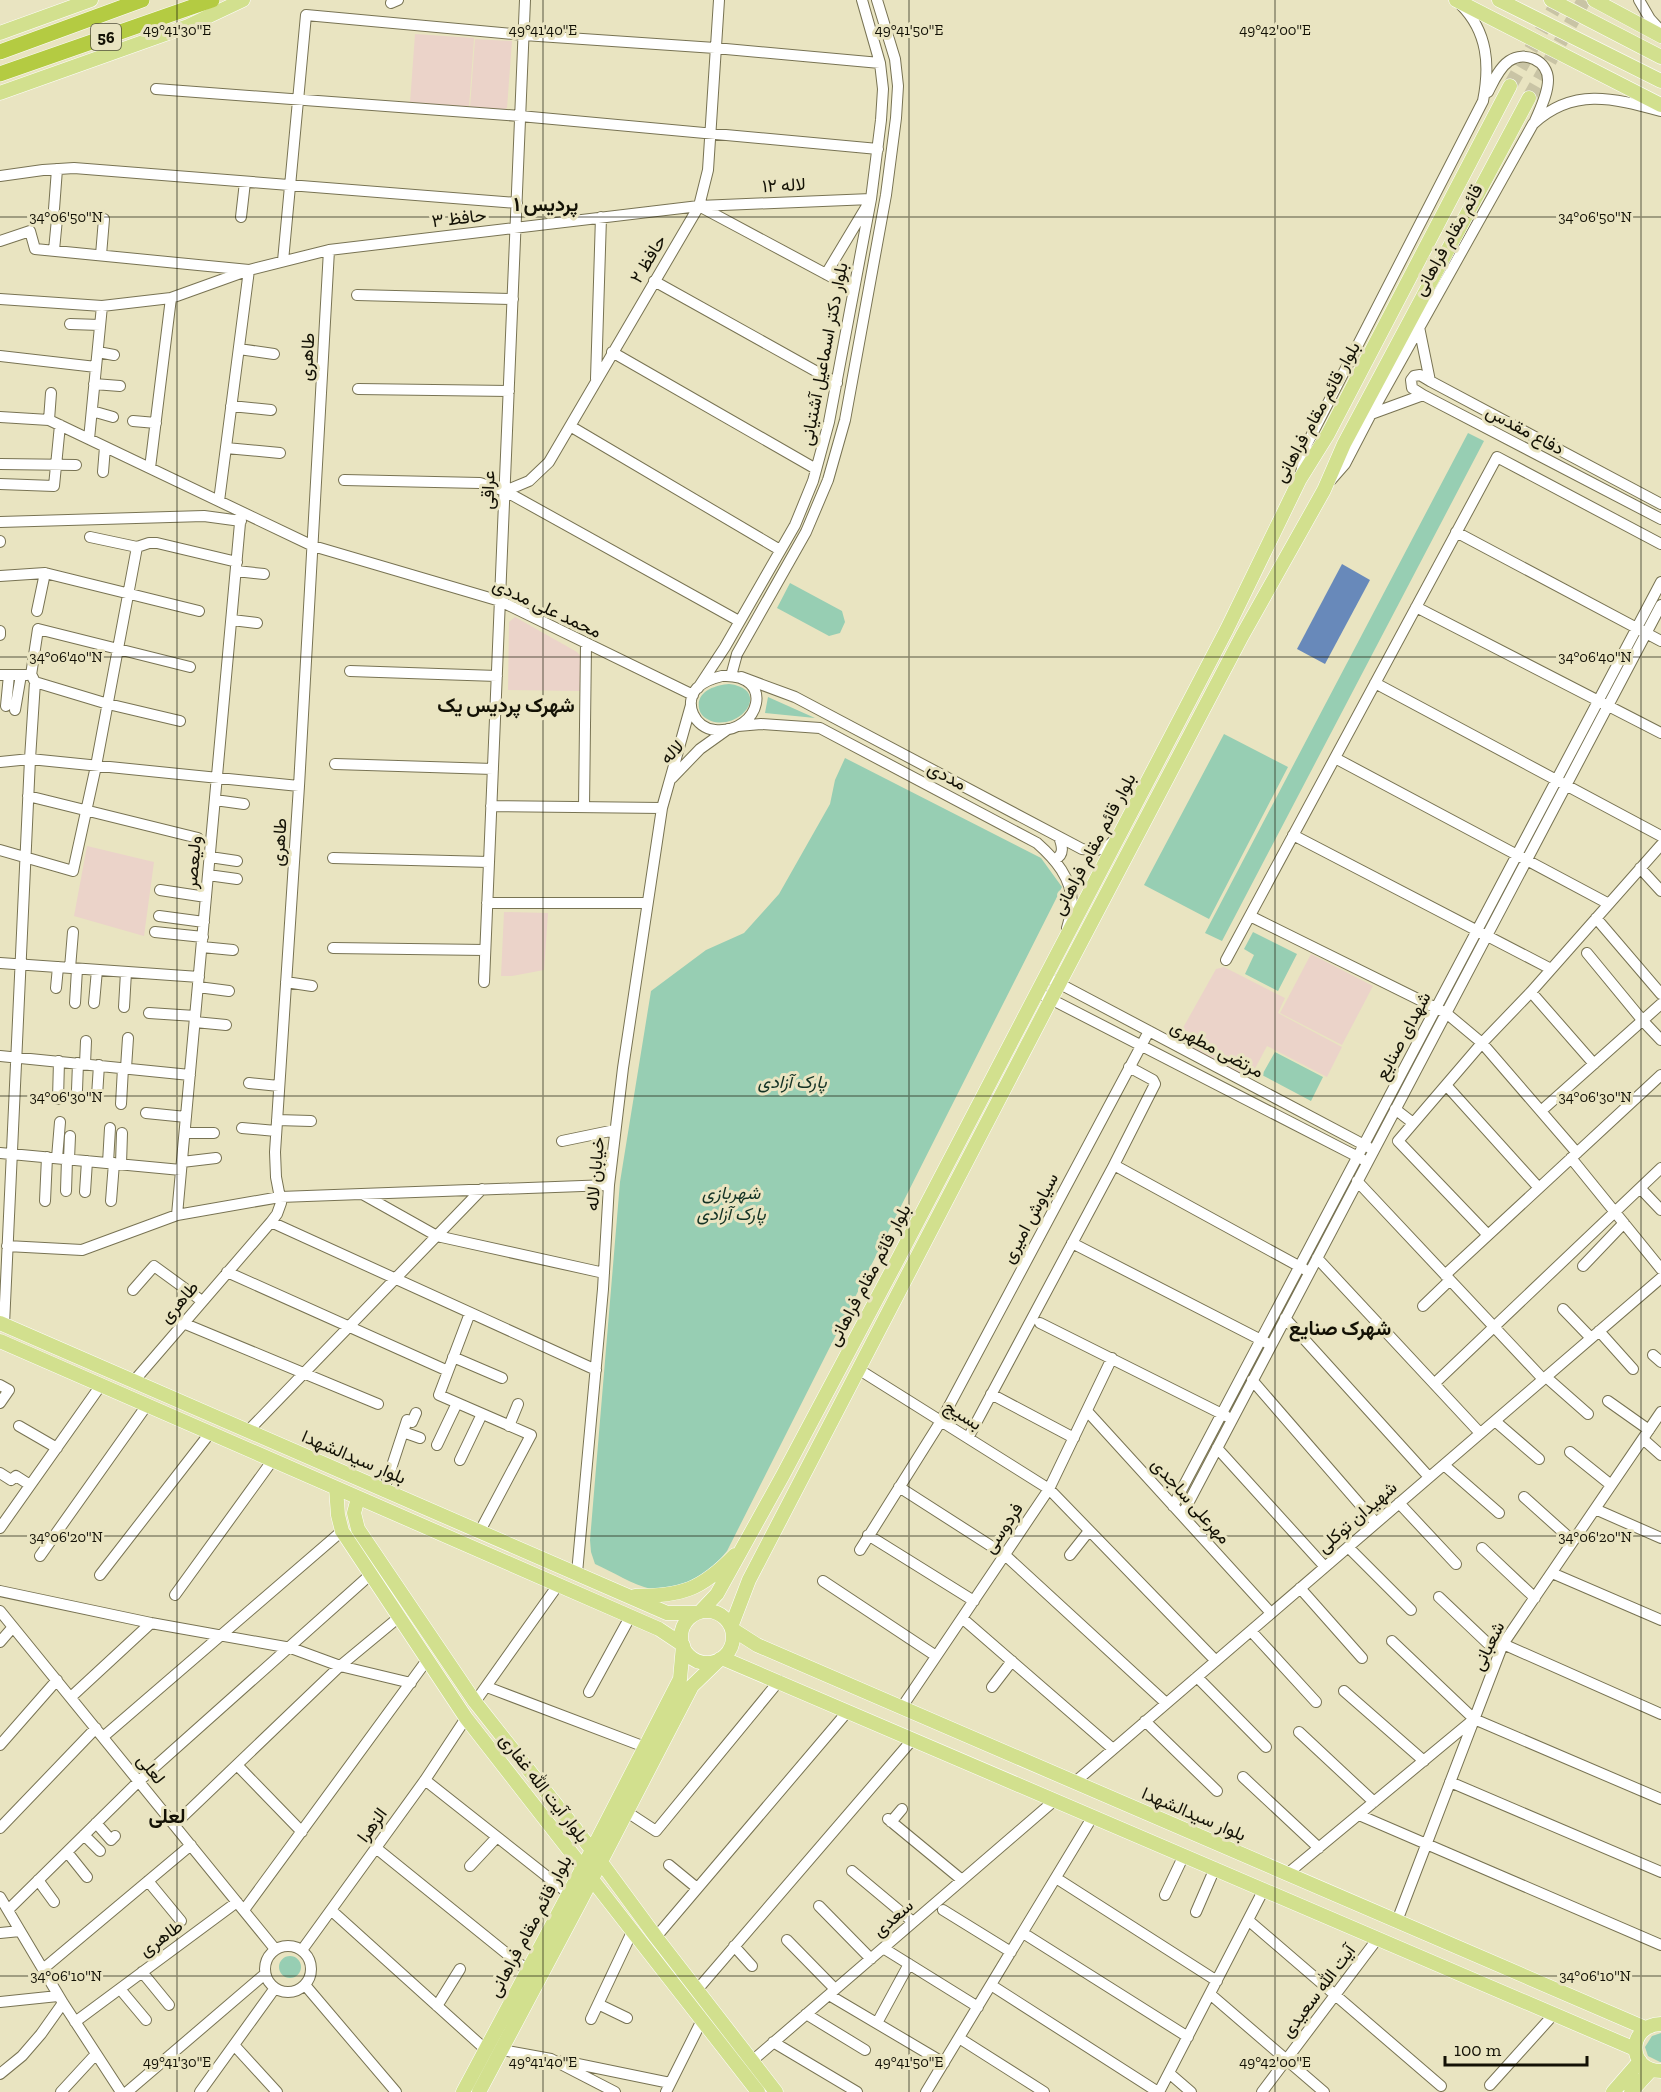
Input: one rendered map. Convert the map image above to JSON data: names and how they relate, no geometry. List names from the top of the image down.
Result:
{
  "streets": {
    "highway": ["56"],
    "main road": ["بلوار قائم مقام فراهانی", "بلوار سیدالشهدا", "بلوار آیت الله غفاری"],
    "street": [
      "لاله ۱۲",
      "حافظ ۳",
      "قائم مقام فراهانی",
      "حافظ ۲",
      "بلوار دکتر اسماعیل آشتیانی",
      "طاهری",
      "دفاع مقدس",
      "عراقی",
      "محمد علی مددی",
      "لاله",
      "مددی",
      "ولیعصر",
      "شهدای صنایع",
      "مرتضی مطهری",
      "خیابان لاله",
      "سیاوش امیری",
      "بسیج",
      "مهرعلی ساجدی",
      "شهیدان توکلی",
      "فردوسی",
      "شعبانی",
      "لعلی",
      "الزهرا",
      "سعدی",
      "آیت الله سعیدی"
    ]
  },
  "crossings": [
    ["لاله ۱۲", "حافظ ۳"],
    ["لاله ۱۲", "حافظ ۲"],
    ["لاله ۱۲", "بلوار دکتر اسماعیل آشتیانی"],
    ["حافظ ۳", "حافظ ۲"],
    ["حافظ ۳", "طاهری"],
    ["حافظ ۳", "عراقی"],
    ["قائم مقام فراهانی", "بلوار قائم مقام فراهانی"],
    ["حافظ ۲", "عراقی"],
    ["بلوار دکتر اسماعیل آشتیانی", "محمد علی مددی"],
    ["بلوار دکتر اسماعیل آشتیانی", "لاله"],
    ["بلوار دکتر اسماعیل آشتیانی", "مددی"],
    ["طاهری", "محمد علی مددی"],
    ["طاهری", "بلوار سیدالشهدا"],
    ["طاهری", "لعلی"],
    ["طاهری", "بلوار آیت الله غفاری"],
    ["بلوار قائم مقام فراهانی", "مددی"],
    ["بلوار قائم مقام فراهانی", "مرتضی مطهری"],
    ["بلوار قائم مقام فراهانی", "بسیج"],
    ["بلوار قائم مقام فراهانی", "بلوار سیدالشهدا"],
    ["بلوار قائم مقام فراهانی", "بلوار آیت الله غفاری"],
    ["عراقی", "محمد علی مددی"],
    ["محمد علی مددی", "لاله"],
    ["محمد علی مددی", "مددی"],
    ["محمد علی مددی", "ولیعصر"],
    ["لاله", "مددی"],
    ["لاله", "خیابان لاله"],
    ["شهدای صنایع", "مرتضی مطهری"],
    ["شهدای صنایع", "مهرعلی ساجدی"],
    ["مرتضی مطهری", "سیاوش امیری"],
    ["خیابان لاله", "بلوار سیدالشهدا"],
    ["سیاوش امیری", "بسیج"],
    ["بسیج", "شهیدان توکلی"],
    ["بسیج", "فردوسی"],
    ["بلوار سیدالشهدا", "شهیدان توکلی"],
    ["بلوار سیدالشهدا", "فردوسی"],
    ["بلوار سیدالشهدا", "شعبانی"],
    ["بلوار سیدالشهدا", "بلوار آیت الله غفاری"],
    ["مهرعلی ساجدی", "شهیدان توکلی"],
    ["مهرعلی ساجدی", "فردوسی"],
    ["لعلی", "الزهرا"],
    ["بلوار آیت الله غفاری", "الزهرا"],
    ["بلوار آیت الله غفاری", "سعدی"]
  ],
  "districts": [
    "پردیس ۱",
    "شهرک پردیس یک",
    "شهرک صنایع",
    "لعلی"
  ],
  "parks": ["پارک آزادی", "شهربازی پارک آزادی"],
  "scale_bar": "100 m",
  "coordinates": [
    "49°41'30\"E",
    "49°41'40\"E",
    "49°41'50\"E",
    "49°42'00\"E",
    "34°06'50\"N",
    "34°06'40\"N",
    "34°06'30\"N",
    "34°06'20\"N",
    "34°06'10\"N"
  ]
}
